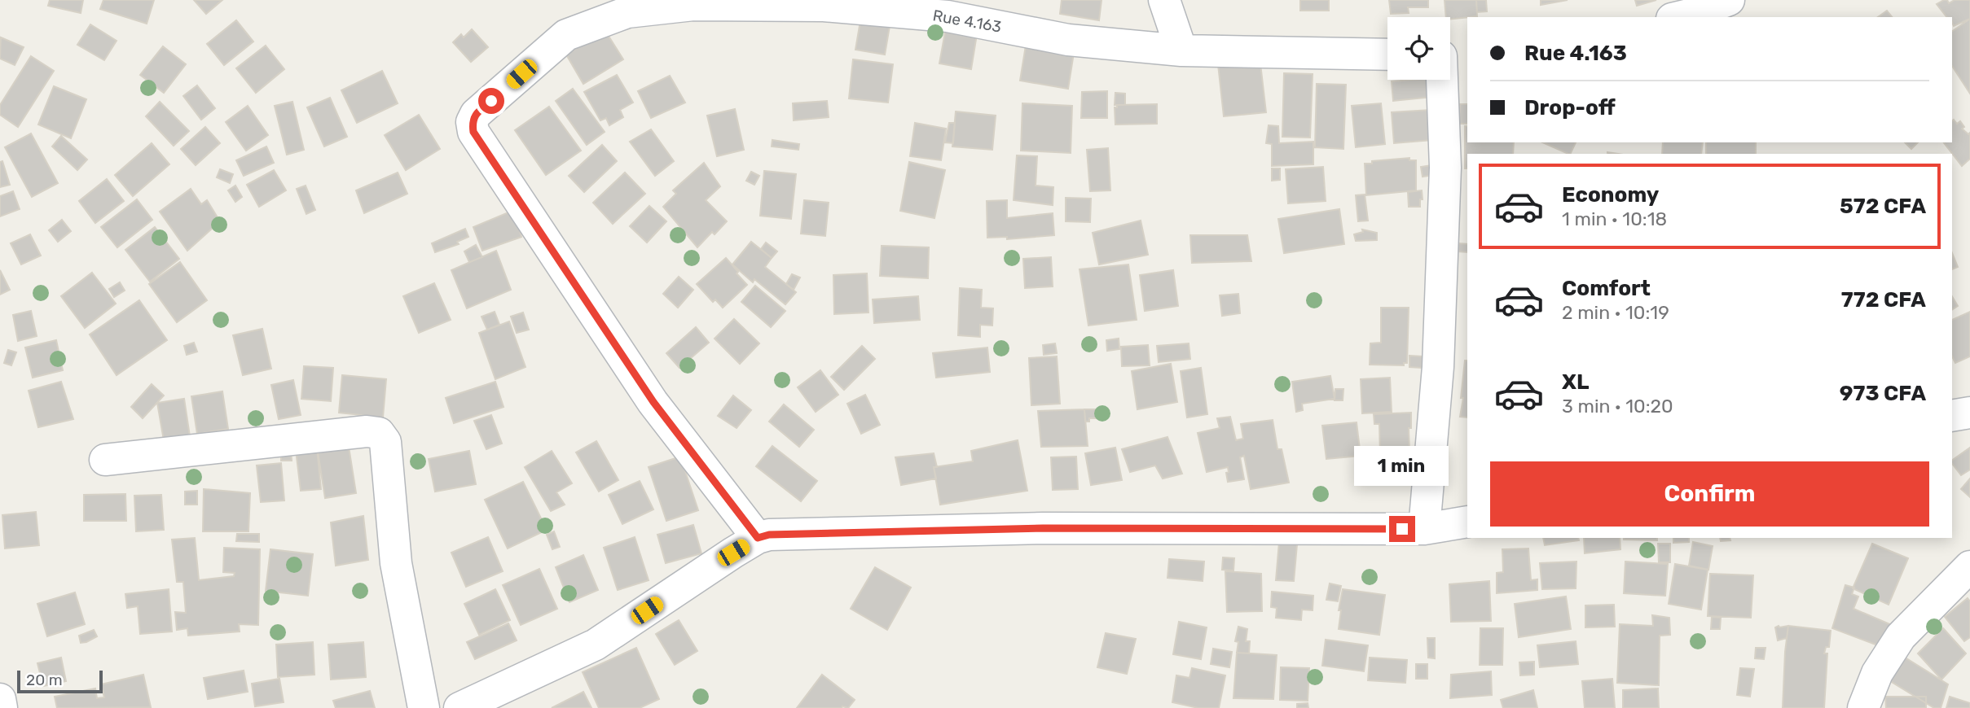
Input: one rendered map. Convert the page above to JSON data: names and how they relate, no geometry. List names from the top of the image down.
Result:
{
  "streets": {
    "street": ["Rue 4.163"]
  },
  "scale_bar": "20 m",
  "page": {
    "banner": ["Rue 4.163", "Drop-off"],
    "list": [
      {
        "name": "Economy",
        "note": "1 min · 10:18",
        "value": "572 CFA"
      },
      {
        "name": "Comfort",
        "note": "2 min · 10:19",
        "value": "772 CFA"
      },
      {
        "name": "XL",
        "note": "3 min · 10:20",
        "value": "973 CFA"
      }
    ],
    "bubble": "1 min",
    "buttons": "Confirm",
    "scale": "20 m"
  }
}
